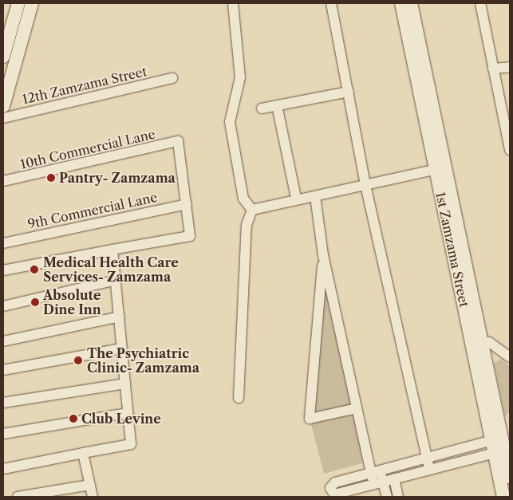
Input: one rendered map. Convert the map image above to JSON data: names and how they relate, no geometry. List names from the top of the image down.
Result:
{
  "streets": {
    "street": [
      "12th Zamzama Street",
      "10th Commercial Lane",
      "9th Commercial Lane",
      "1st Zamzama Street"
    ]
  },
  "crossings": [
    ["10th Commercial Lane", "9th Commercial Lane"]
  ],
  "places": [
    "Pantry- Zamzama",
    "Medical Health Care Services- Zamzama",
    "Absolute Dine Inn",
    "The Psychiatric Clinic- Zamzama",
    "Club Levine"
  ]
}
